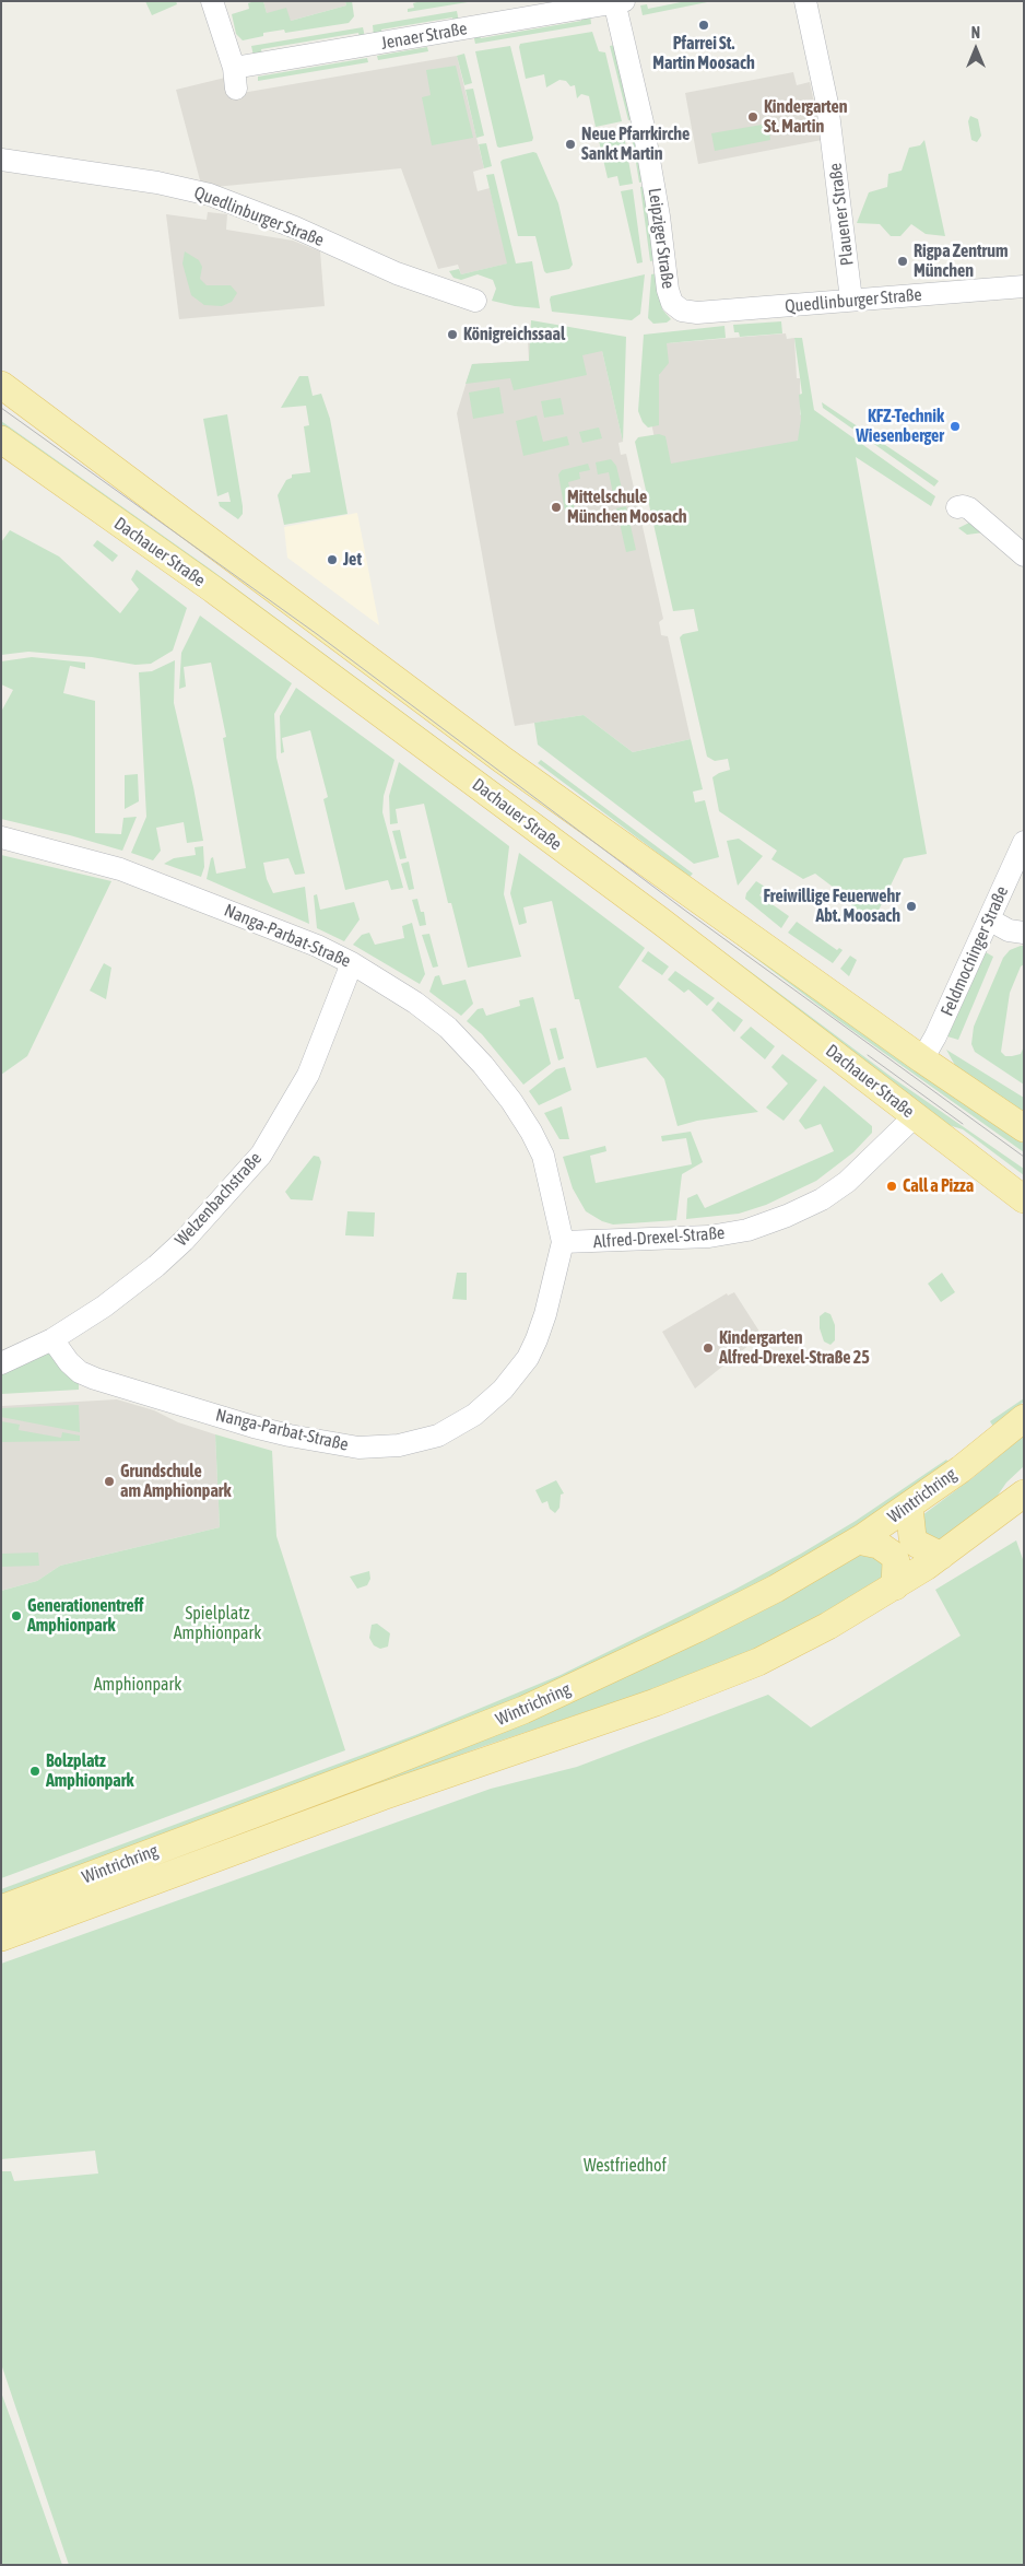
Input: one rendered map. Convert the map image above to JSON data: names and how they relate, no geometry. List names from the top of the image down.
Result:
{
  "streets": {
    "main road": ["Dachauer Straße", "Wintrichring"],
    "street": [
      "Jenaer Straße",
      "Plauener Straße",
      "Quedlinburger Straße",
      "Leipziger Straße",
      "Nanga-Parbat-Straße",
      "Feldmochinger Straße",
      "Welzenbachstraße",
      "Alfred-Drexel-Straße"
    ]
  },
  "crossings": [
    ["Jenaer Straße", "Leipziger Straße"],
    ["Plauener Straße", "Quedlinburger Straße"],
    ["Quedlinburger Straße", "Leipziger Straße"],
    ["Dachauer Straße", "Feldmochinger Straße"],
    ["Dachauer Straße", "Alfred-Drexel-Straße"],
    ["Nanga-Parbat-Straße", "Welzenbachstraße"],
    ["Nanga-Parbat-Straße", "Alfred-Drexel-Straße"]
  ],
  "parks": ["Spielplatz Amphionpark", "Amphionpark", "Westfriedhof"],
  "places": [
    "Pfarrei St. Martin Moosach",
    "Kindergarten St. Martin",
    "Neue Pfarrkirche Sankt Martin",
    "Rigpa Zentrum München",
    "Königreichssaal",
    "KFZ-Technik Wiesenberger",
    "Mittelschule München Moosach",
    "Jet",
    "Freiwillige Feuerwehr Abt. Moosach",
    "Call a Pizza",
    "Kindergarten Alfred-Drexel-Straße 25",
    "Grundschule am Amphionpark",
    "Generationentreff Amphionpark",
    "Bolzplatz Amphionpark"
  ],
  "north": "top"
}
